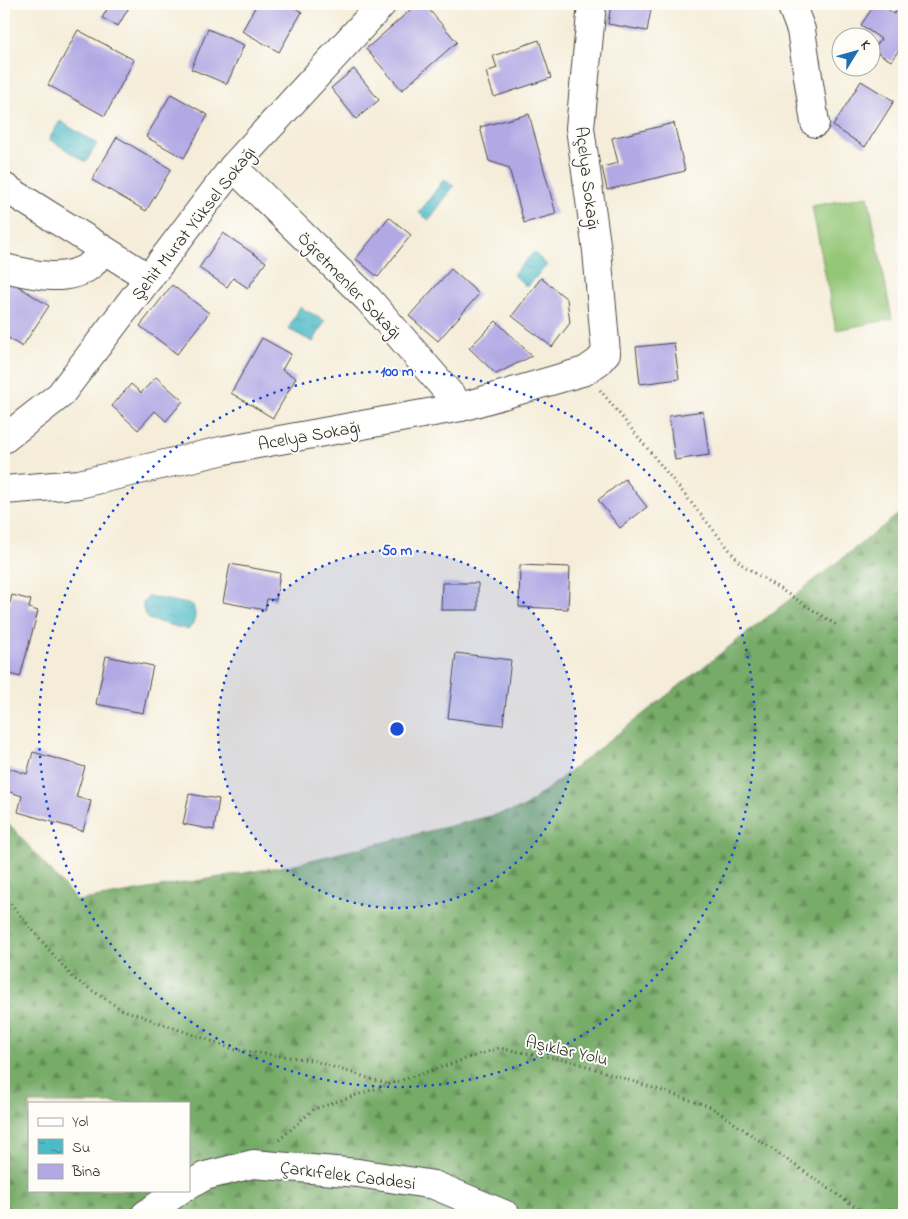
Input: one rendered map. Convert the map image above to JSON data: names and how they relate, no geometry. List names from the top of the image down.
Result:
{
  "streets": {
    "street": [
      "Açelya Sokağı",
      "Şehit Murat Yüksel Sokağı",
      "Öğretmenler Sokağı",
      "Acelya Sokağı",
      "Çarkıfelek Caddesi"
    ],
    "path": ["Aşıklar Yolu"]
  },
  "crossings": [
    ["Açelya Sokağı", "Acelya Sokağı"],
    ["Şehit Murat Yüksel Sokağı", "Öğretmenler Sokağı"],
    ["Öğretmenler Sokağı", "Acelya Sokağı"],
    ["Aşıklar Yolu", "Çarkıfelek Caddesi"]
  ],
  "legend": ["Yol", "Su", "Bina"],
  "north": "top right",
  "rings": ["100 m", "50 m"]
}
